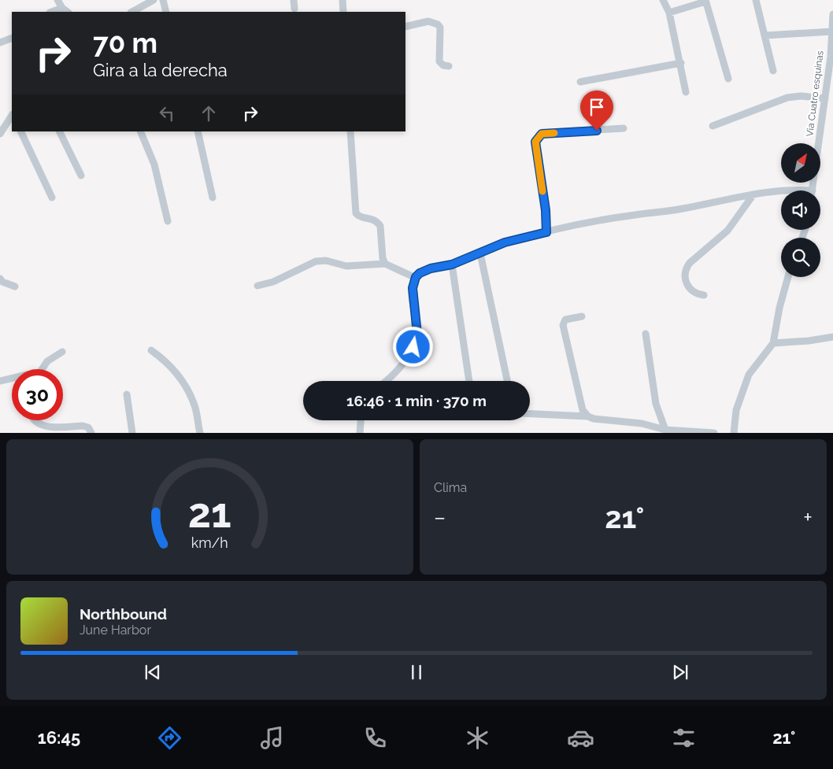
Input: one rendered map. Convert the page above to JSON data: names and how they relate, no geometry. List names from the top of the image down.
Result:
{
  "streets": {
    "street": ["Via Cuatro esquinas"]
  },
  "north": "top right",
  "page": {
    "turn": ["70 m", "Gira a la derecha"],
    "limit": "30",
    "trip": "16:46 · 1 min · 370 m",
    "tile": "Clima",
    "heat": ["−", "21°", "+"],
    "song": ["Northbound", "June Harbor"],
    "tabs": ["16:45", "21°"],
    "gauge": ["21", "km/h"]
  }
}
